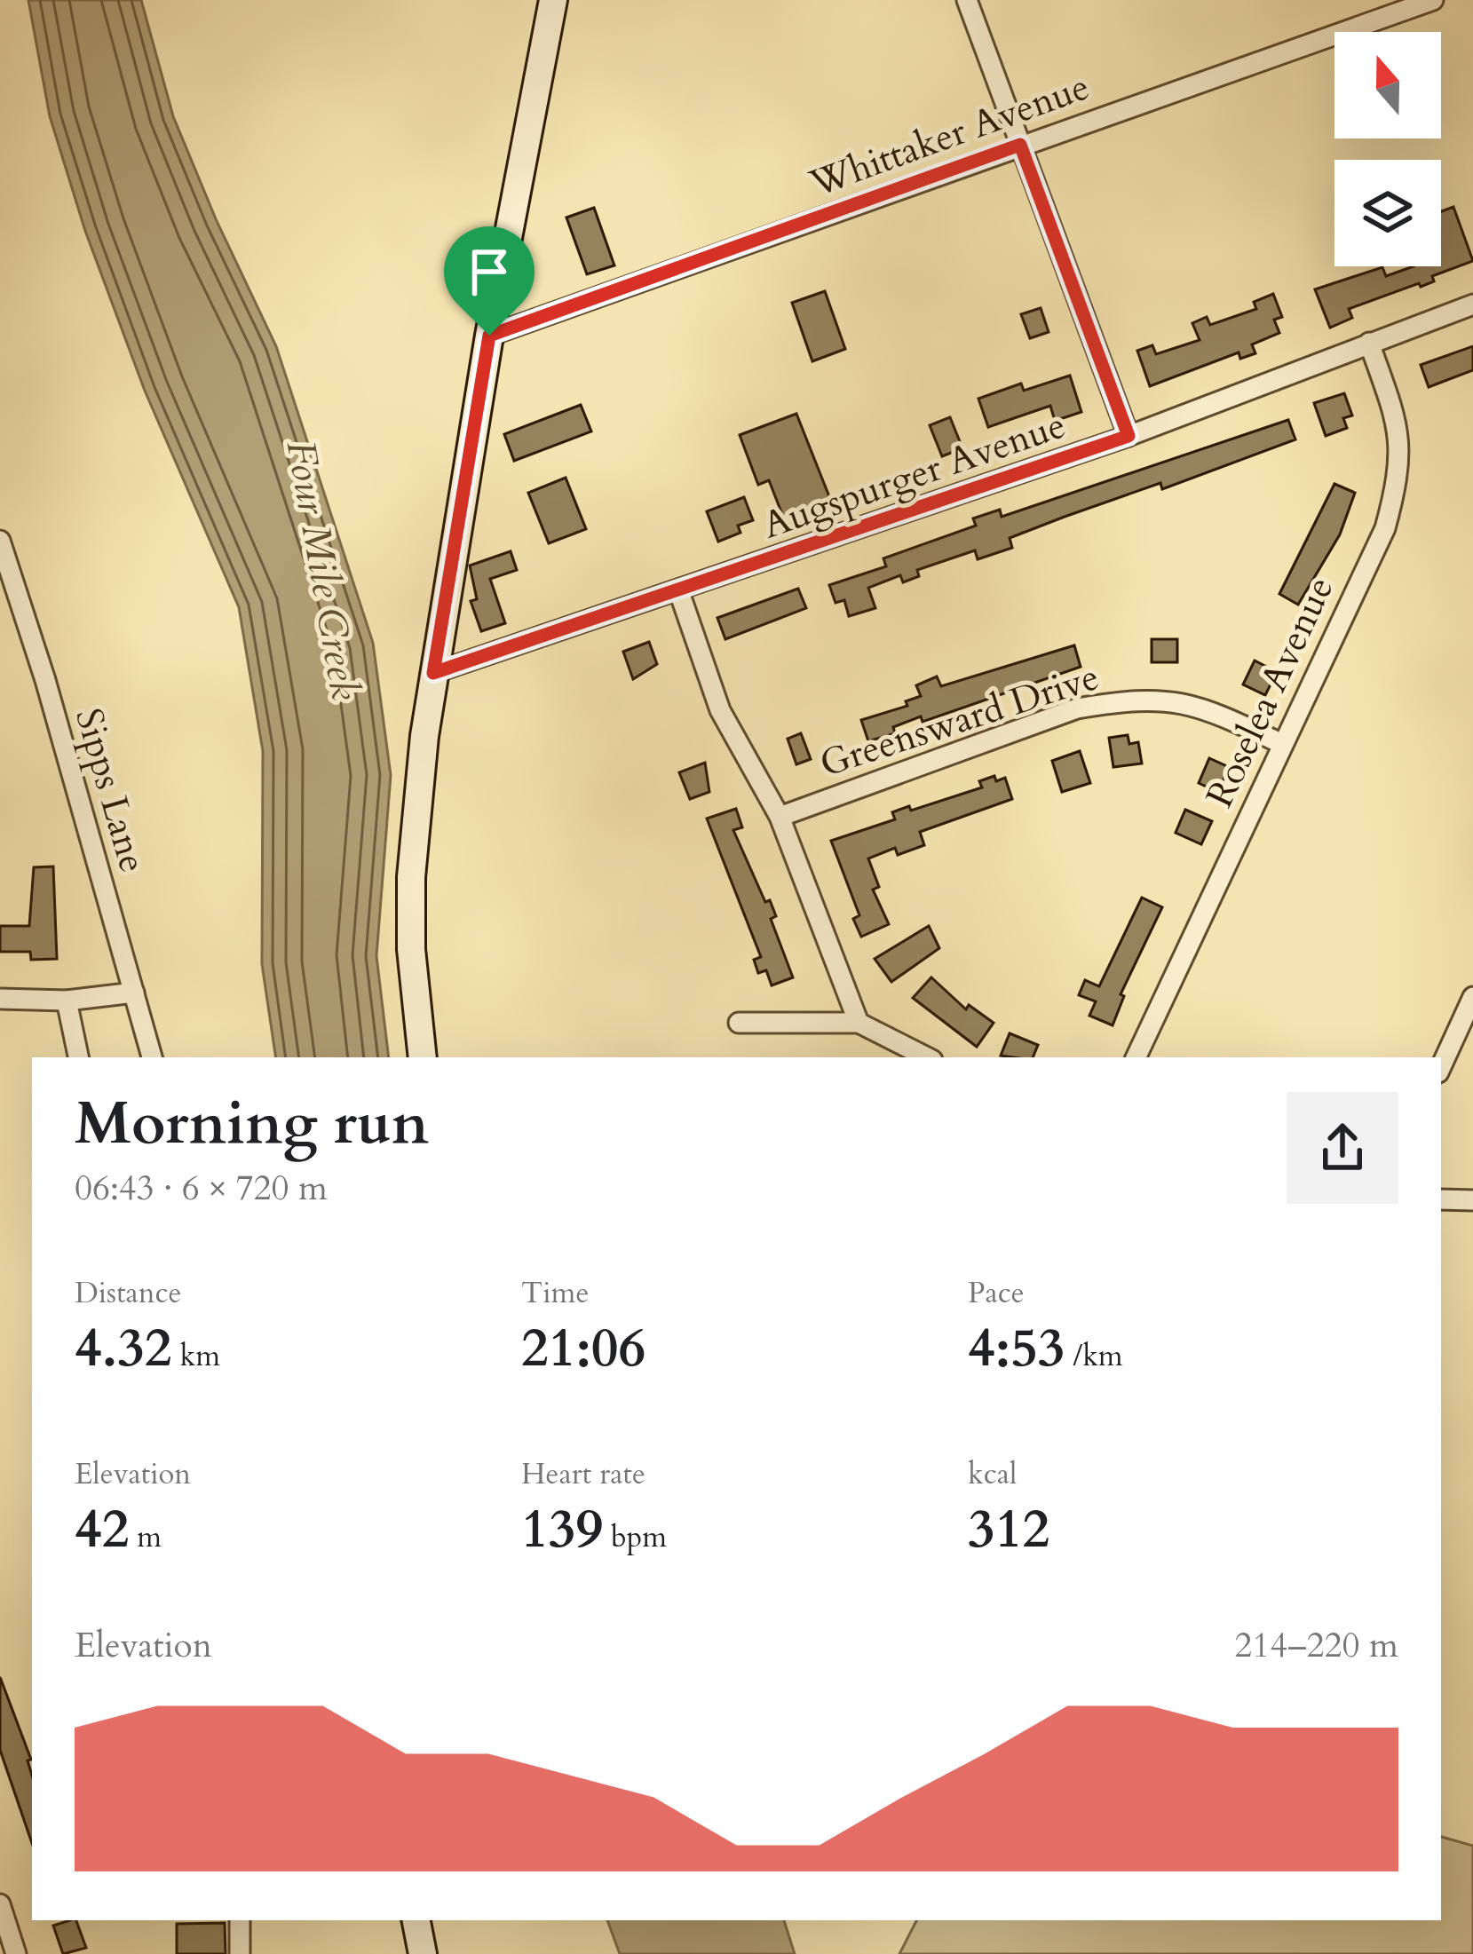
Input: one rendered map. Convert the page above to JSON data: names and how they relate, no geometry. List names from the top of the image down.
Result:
{
  "streets": {
    "street": [
      "Whittaker Avenue",
      "Augspurger Avenue",
      "Roselea Avenue",
      "Greensward Drive",
      "Sipps Lane"
    ]
  },
  "crossings": [
    ["Augspurger Avenue", "Roselea Avenue"],
    ["Roselea Avenue", "Greensward Drive"]
  ],
  "water": ["Four Mile Creek"],
  "north": "top",
  "page": {
    "heading": ["Morning run", "06:43 · 6 × 720 m"],
    "stats": [
      ["Distance", "4.32 km"],
      ["Time", "21:06"],
      ["Pace", "4:53 /km"],
      ["Elevation", "42 m"],
      ["Heart rate", "139 bpm"],
      ["kcal", "312"]
    ],
    "chart": ["Elevation", "214–220 m"]
  }
}
